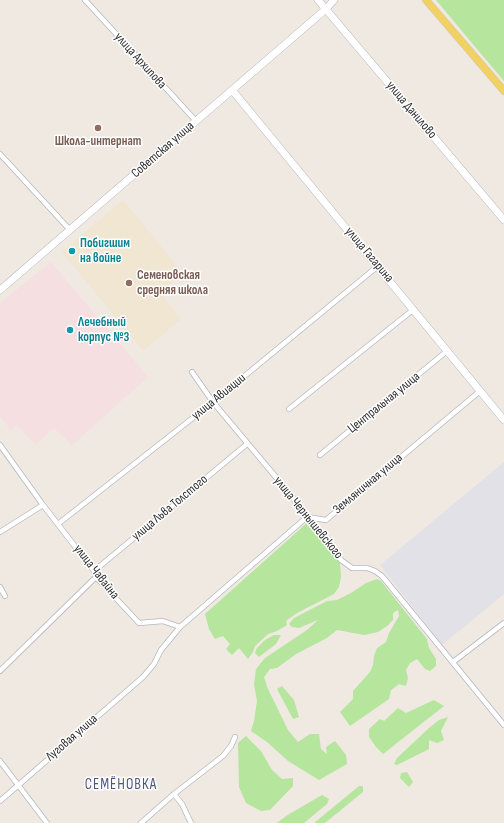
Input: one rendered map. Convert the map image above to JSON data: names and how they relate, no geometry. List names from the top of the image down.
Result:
{
  "streets": {
    "street": [
      "улица Архипова",
      "улица Данилово",
      "Советская улица",
      "улица Гагарина",
      "улица Авиации",
      "Центральная улица",
      "Земляничная улица",
      "улица Льва Толстого",
      "улица Чернышевского",
      "улица Чавайна",
      "Луговая улица"
    ]
  },
  "crossings": [
    ["улица Архипова", "Советская улица"],
    ["улица Данилово", "Советская улица"],
    ["Советская улица", "улица Гагарина"],
    ["улица Гагарина", "улица Авиации"],
    ["улица Гагарина", "Центральная улица"],
    ["улица Гагарина", "Земляничная улица"],
    ["улица Авиации", "улица Чернышевского"],
    ["улица Авиации", "улица Чавайна"],
    ["Земляничная улица", "улица Чернышевского"],
    ["улица Льва Толстого", "улица Чернышевского"],
    ["улица Льва Толстого", "улица Чавайна"],
    ["улица Чавайна", "Луговая улица"]
  ],
  "districts": ["СЕМЁНОВКА"],
  "places": [
    "Школа-интернат",
    "Побигшим на войне",
    "Семеновская средняя школа",
    "Лечебный корпус №3"
  ]
}
